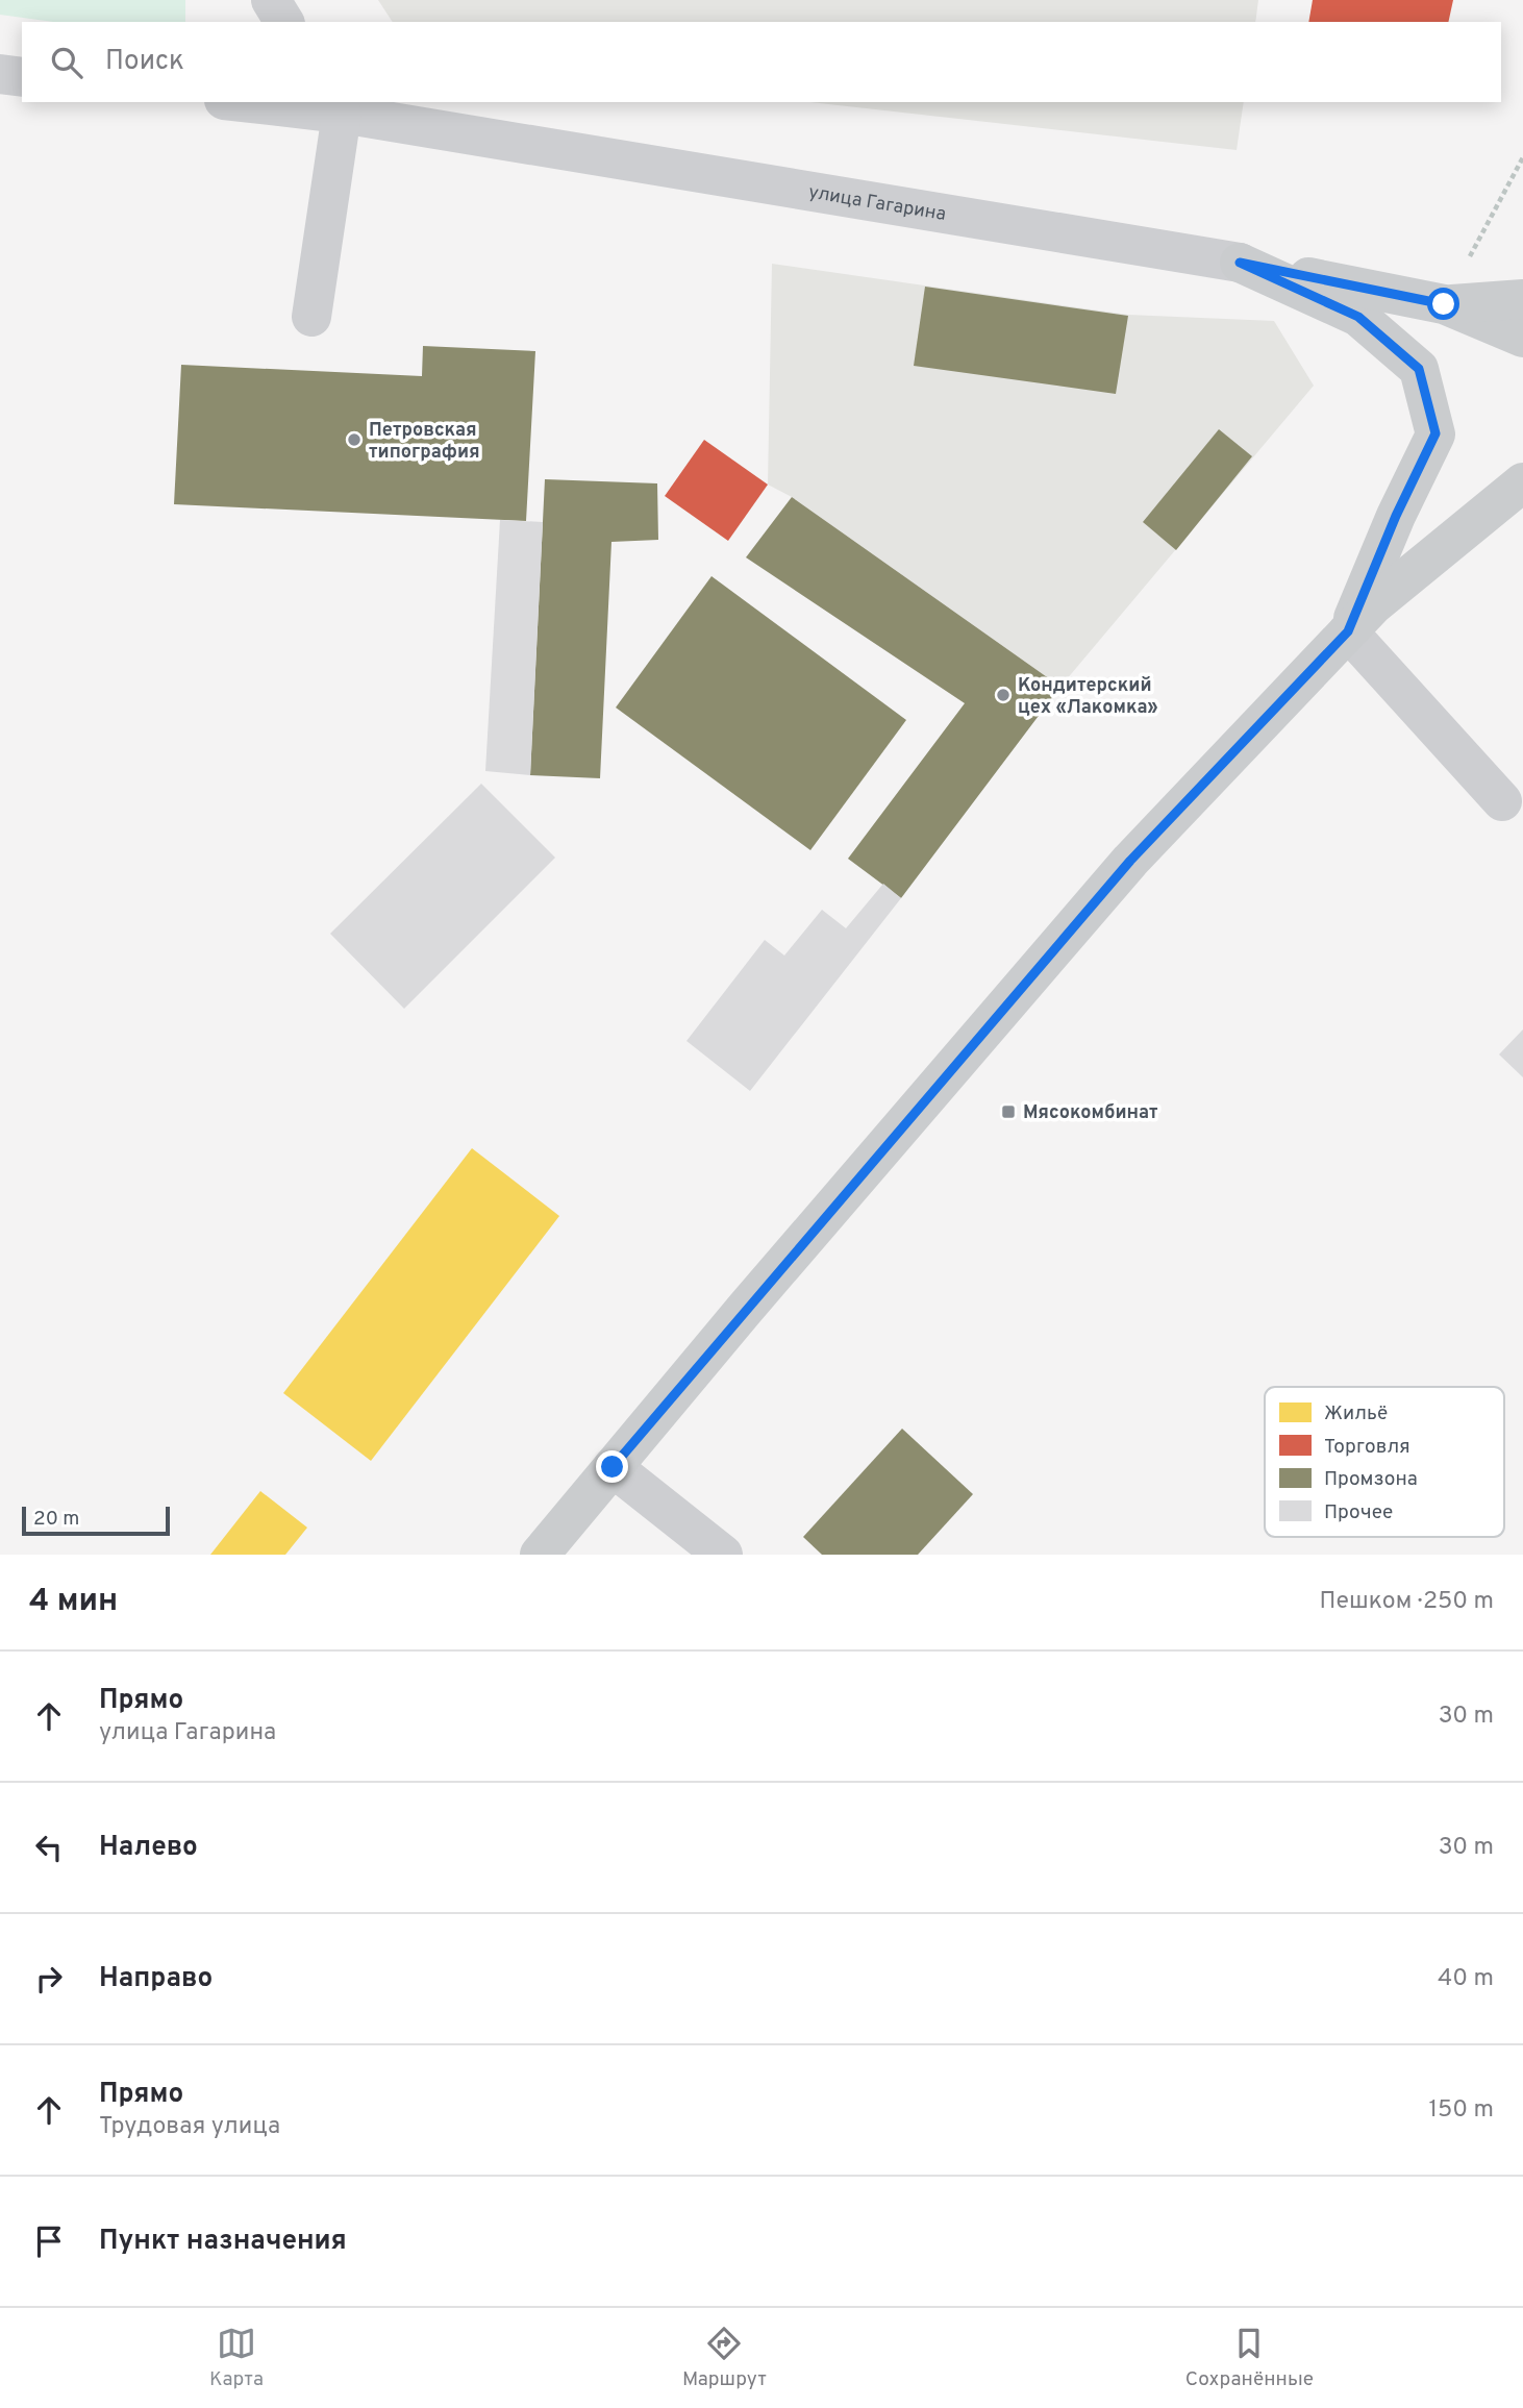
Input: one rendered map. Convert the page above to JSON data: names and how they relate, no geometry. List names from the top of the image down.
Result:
{
  "streets": {
    "main road": ["улица Гагарина"]
  },
  "places": {
    "other": ["Петровская типография", "Кондитерский цех «Лакомка»"],
    "transit": ["Мясокомбинат"]
  },
  "legend": [
    "Жильё",
    "Торговля",
    "Промзона",
    "Прочее"
  ],
  "scale_bar": "20 m",
  "page": {
    "search": "Поиск",
    "scale": "20 m",
    "heading": ["4 мин", "Пешком · 250 m"],
    "list": [
      ["Прямо", "улица Гагарина", "30 m"],
      ["Налево", "30 m"],
      ["Направо", "40 m"],
      ["Прямо", "Трудовая улица", "150 m"],
      "Пункт назначения"
    ],
    "nav": ["Карта", "Маршрут", "Сохранённые"]
  }
}
